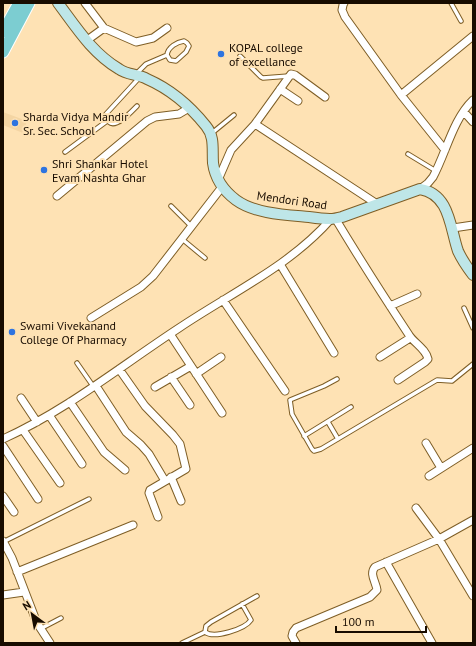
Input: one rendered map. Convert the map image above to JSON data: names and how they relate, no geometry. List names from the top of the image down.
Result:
{
  "streets": {
    "main road": ["Mendori Road"]
  },
  "places": [
    "KOPAL college of excellance",
    "Sharda Vidya Mandir Sr. Sec. School",
    "Shri Shankar Hotel Evam Nashta Ghar",
    "Swami Vivekanand College Of Pharmacy"
  ],
  "scale_bar": "100 m",
  "north": "top left"
}
